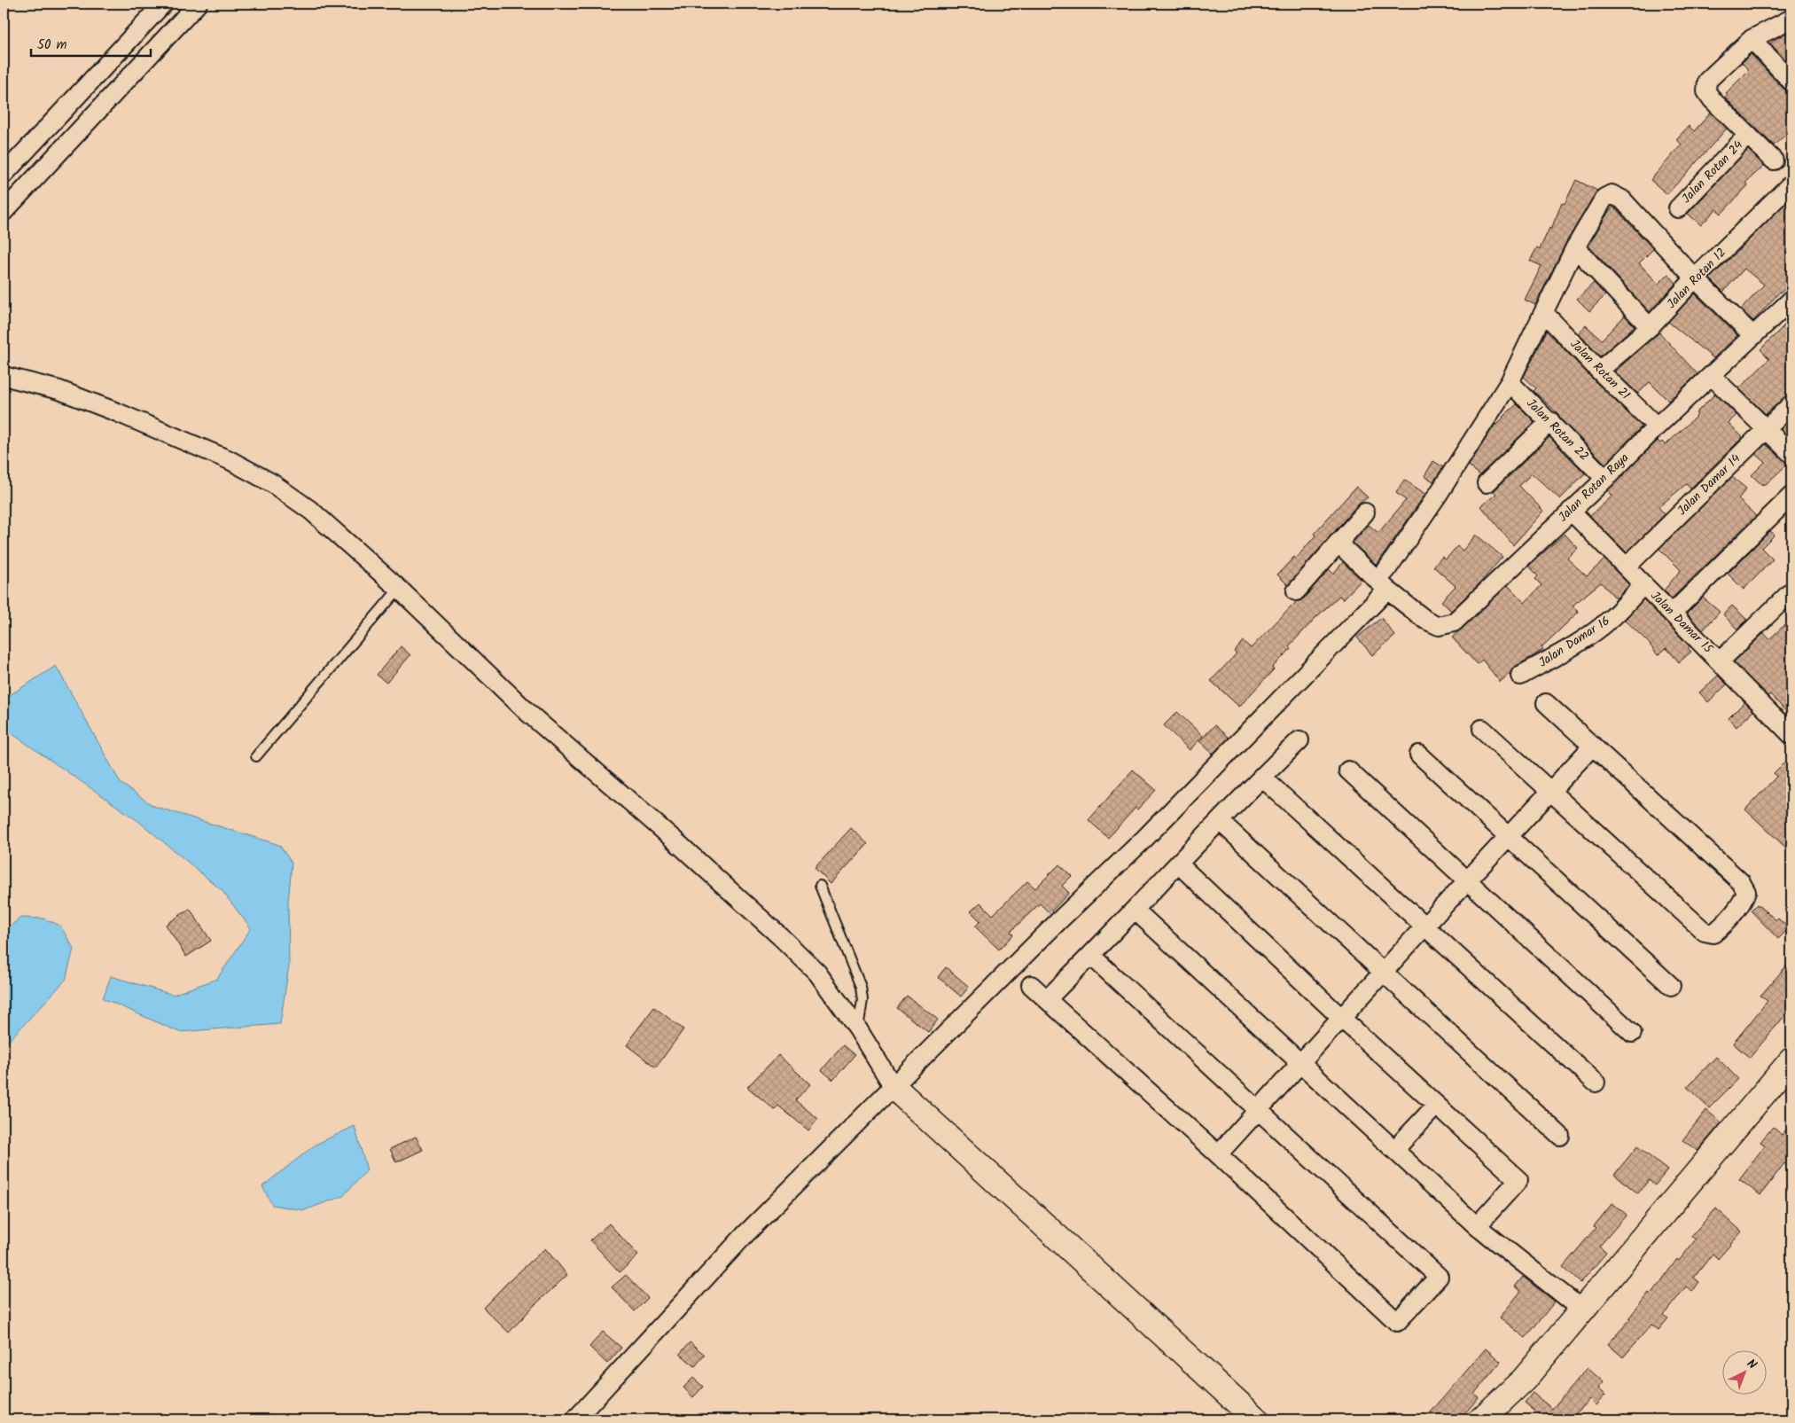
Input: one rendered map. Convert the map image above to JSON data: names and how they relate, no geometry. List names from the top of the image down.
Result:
{
  "streets": {
    "street": [
      "Jalan Rotan 24",
      "Jalan Rotan 12",
      "Jalan Rotan 21",
      "Jalan Rotan 22",
      "Jalan Damar 14",
      "Jalan Rotan Raya",
      "Jalan Damar 15",
      "Jalan Damar 16"
    ]
  },
  "crossings": [
    ["Jalan Rotan 12", "Jalan Rotan 21"],
    ["Jalan Rotan 21", "Jalan Rotan Raya"],
    ["Jalan Rotan 22", "Jalan Rotan Raya"],
    ["Jalan Damar 14", "Jalan Damar 15"],
    ["Jalan Rotan Raya", "Jalan Damar 15"],
    ["Jalan Damar 15", "Jalan Damar 16"]
  ],
  "scale_bar": "50 m",
  "north": "top right"
}
